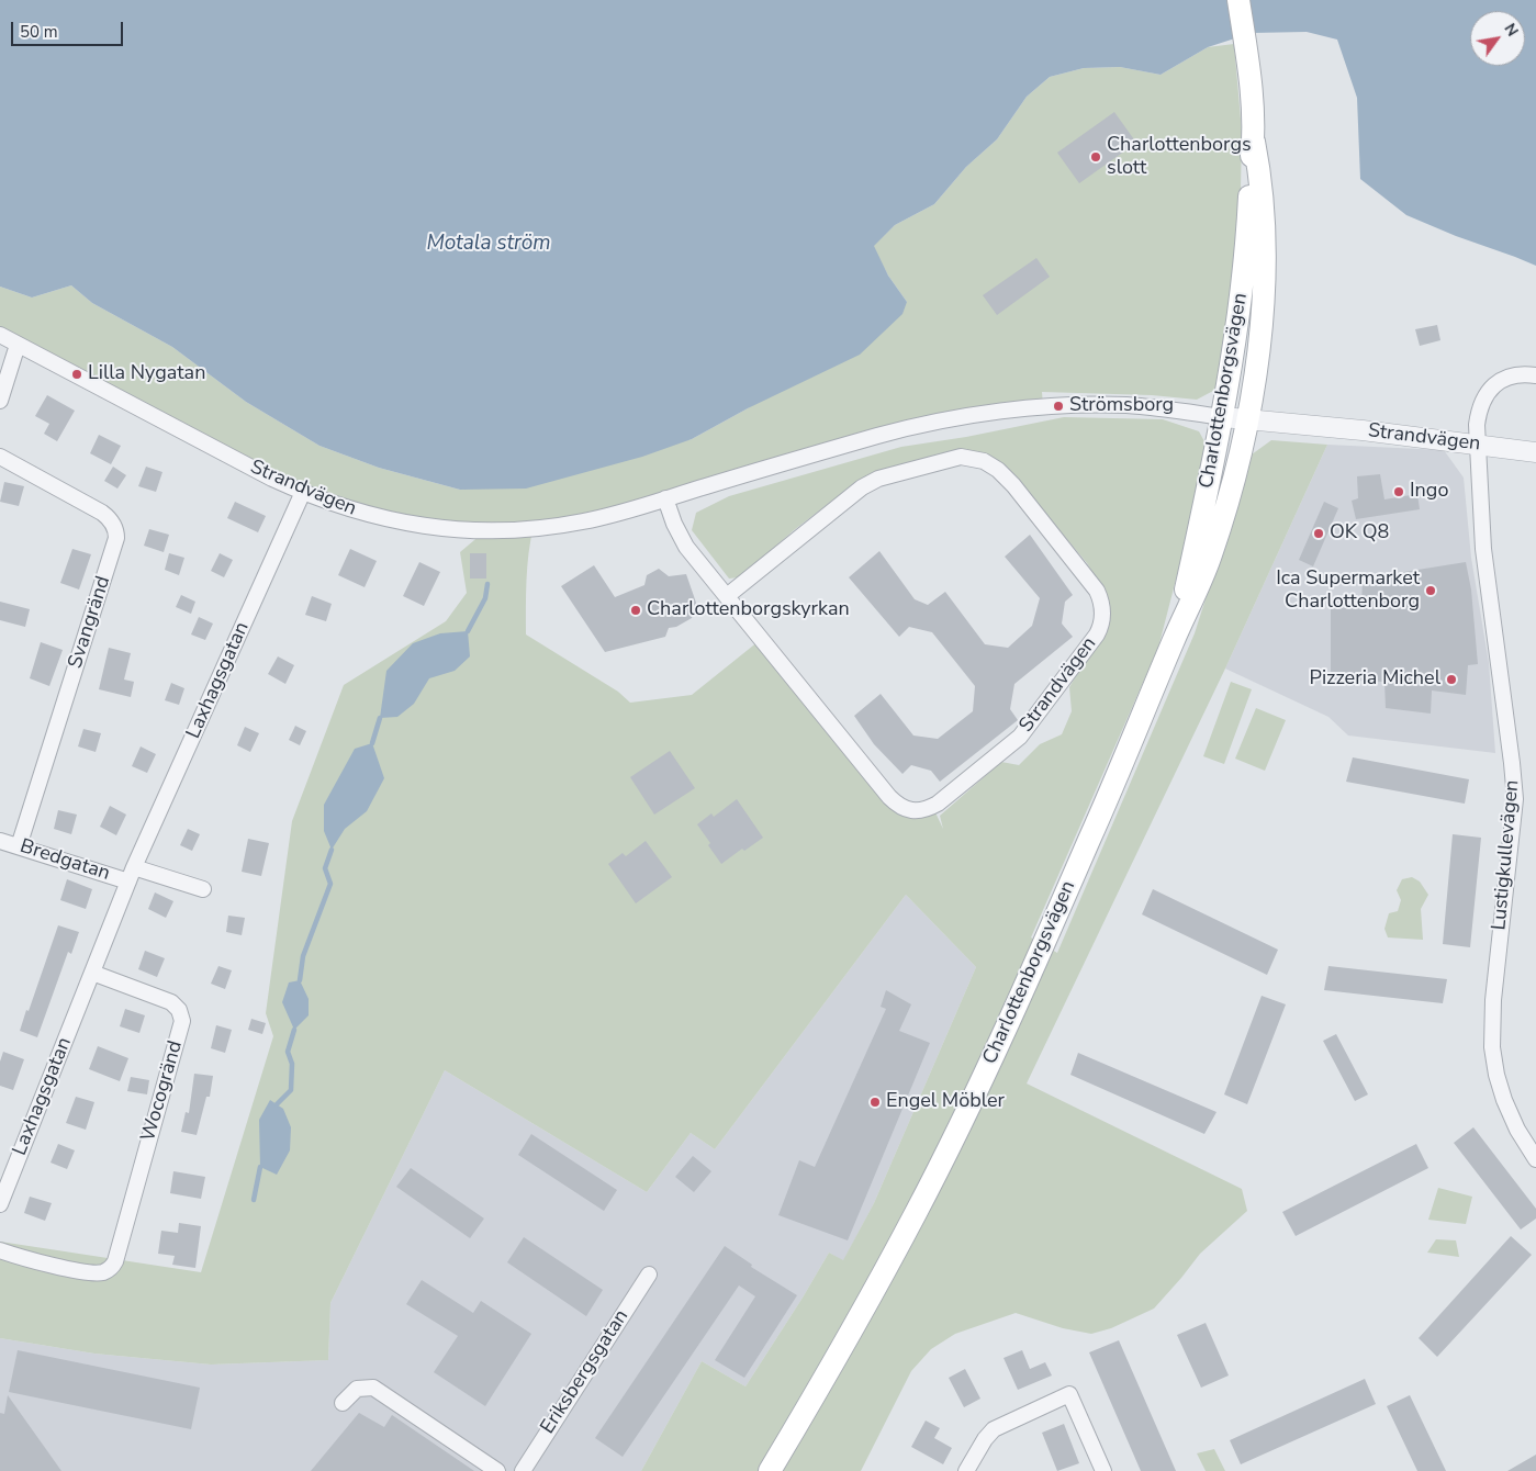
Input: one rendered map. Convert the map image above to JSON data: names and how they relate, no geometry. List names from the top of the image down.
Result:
{
  "streets": {
    "main road": ["Charlottenborgsvägen"],
    "street": [
      "Strandvägen",
      "Svangränd",
      "Laxhagsgatan",
      "Lustigkullevägen",
      "Bredgatan",
      "Wocogränd",
      "Eriksbergsgatan"
    ]
  },
  "crossings": [
    ["Charlottenborgsvägen", "Strandvägen"],
    ["Strandvägen", "Laxhagsgatan"],
    ["Strandvägen", "Lustigkullevägen"],
    ["Svangränd", "Bredgatan"],
    ["Laxhagsgatan", "Bredgatan"],
    ["Laxhagsgatan", "Wocogränd"]
  ],
  "water": ["Motala ström"],
  "places": [
    "Charlottenborgs slott",
    "Lilla Nygatan",
    "Strömsborg",
    "Ingo",
    "OK Q8",
    "Ica Supermarket Charlottenborg",
    "Charlottenborgskyrkan",
    "Pizzeria Michel",
    "Engel Möbler"
  ],
  "scale_bar": "50 m",
  "north": "top right"
}
